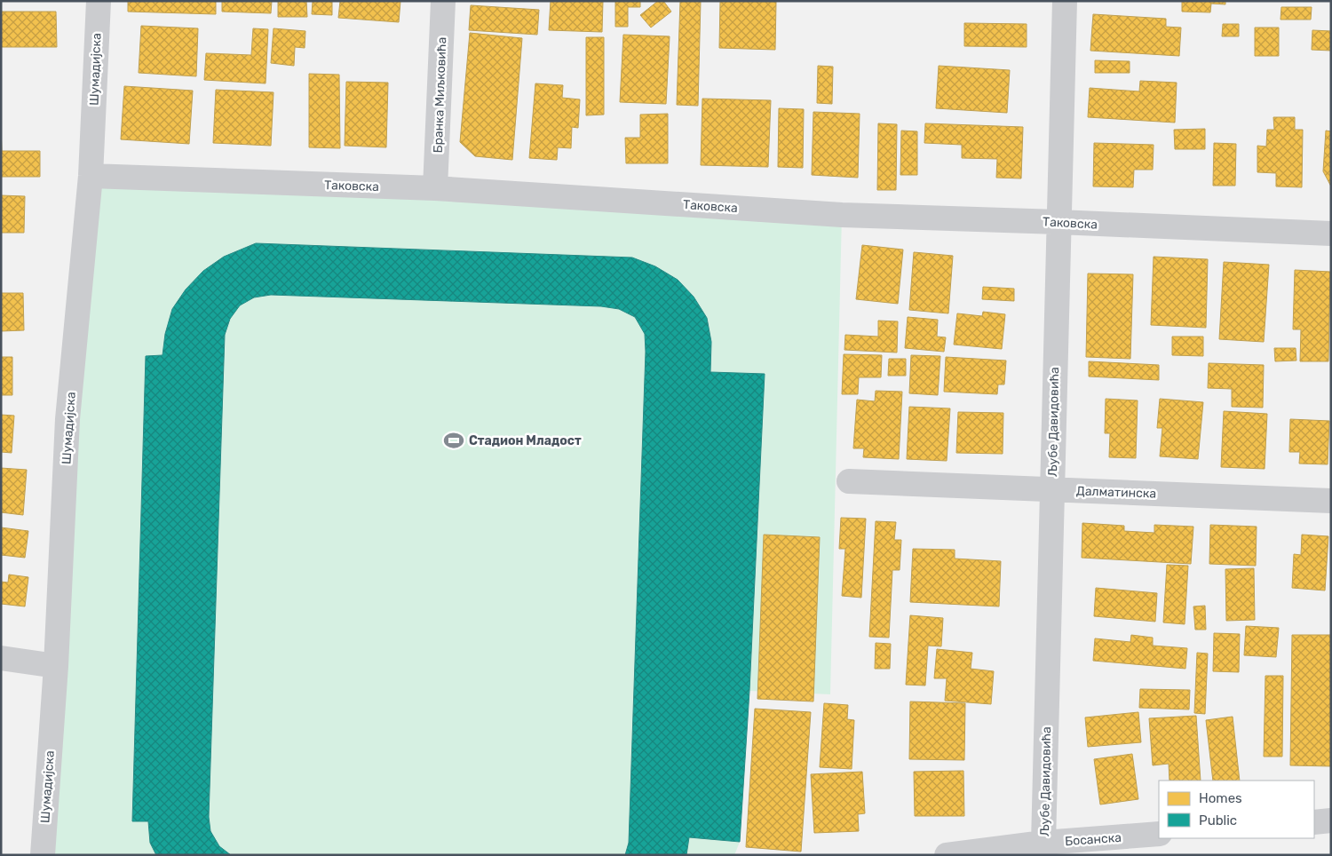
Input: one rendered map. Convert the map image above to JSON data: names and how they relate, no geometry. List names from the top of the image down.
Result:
{
  "streets": {
    "street": [
      "Шумадијска",
      "Бранка Миљковића",
      "Таковска",
      "Љубе Давидовића",
      "Далматинска",
      "Босанска"
    ]
  },
  "crossings": [
    ["Шумадијска", "Таковска"],
    ["Бранка Миљковића", "Таковска"],
    ["Таковска", "Љубе Давидовића"],
    ["Љубе Давидовића", "Далматинска"],
    ["Љубе Давидовића", "Босанска"]
  ],
  "places": {
    "sports": ["Стадион Младост"]
  },
  "legend": ["Homes", "Public"]
}
